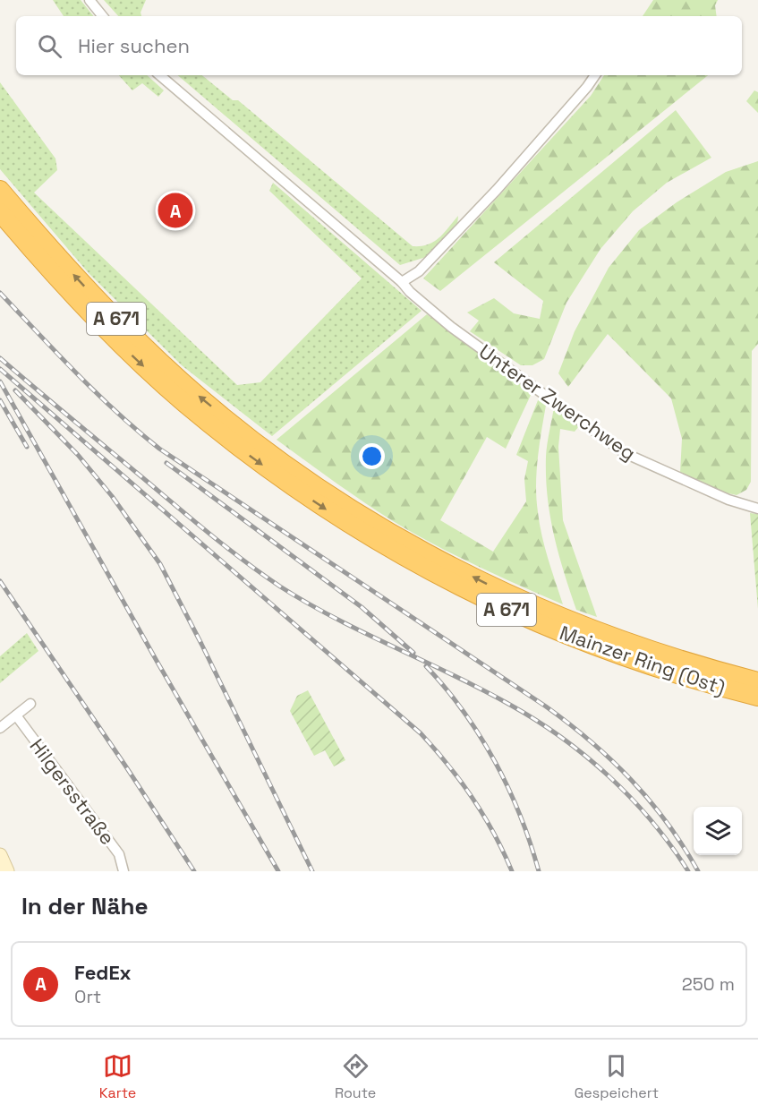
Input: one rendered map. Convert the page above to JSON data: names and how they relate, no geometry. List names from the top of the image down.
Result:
{
  "streets": {
    "highway": ["A 671", "Mainzer Ring (Ost)"],
    "street": ["Unterer Zwerchweg", "Hilgersstraße"]
  },
  "crossings": [
    ["A 671", "Mainzer Ring (Ost)"]
  ],
  "page": {
    "search": "Hier suchen",
    "pins": "A",
    "heading": "In der Nähe",
    "list": [
      {
        "mark": "A",
        "name": "FedEx",
        "note": "Ort",
        "value": "250 m"
      }
    ],
    "nav": ["Karte", "Route", "Gespeichert"]
  }
}
